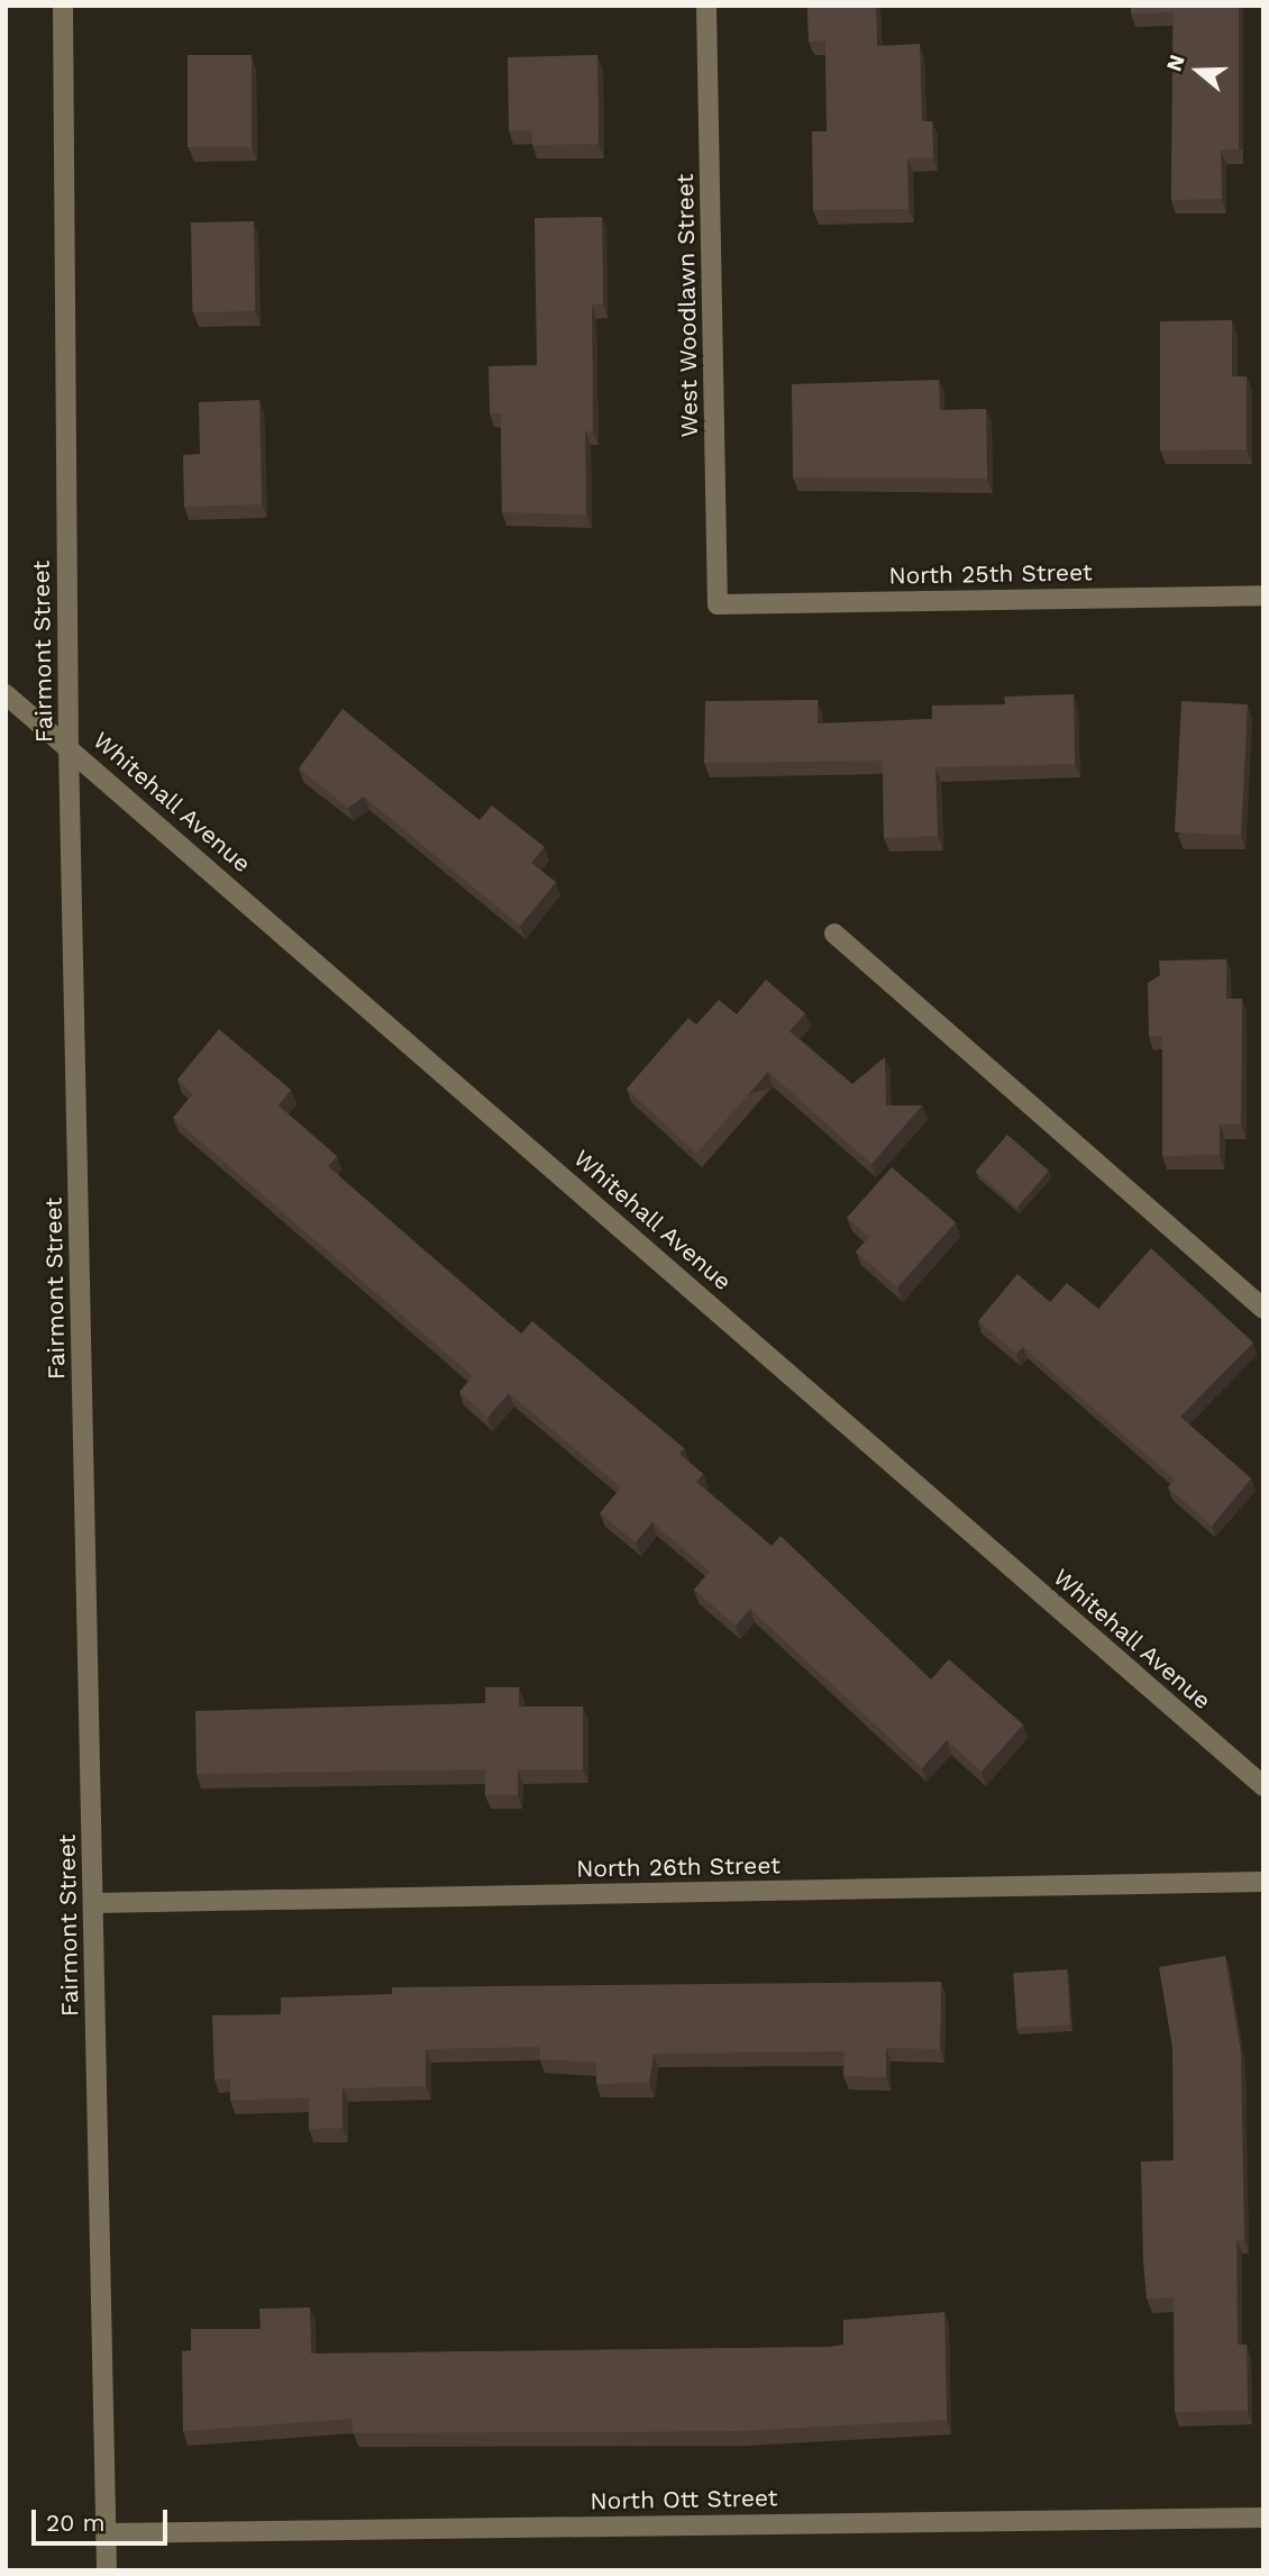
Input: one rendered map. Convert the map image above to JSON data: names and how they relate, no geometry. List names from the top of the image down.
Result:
{
  "streets": {
    "street": [
      "West Woodlawn Street",
      "North 25th Street",
      "Fairmont Street",
      "Whitehall Avenue",
      "North 26th Street",
      "North Ott Street"
    ]
  },
  "crossings": [
    ["West Woodlawn Street", "North 25th Street"],
    ["Fairmont Street", "Whitehall Avenue"],
    ["Fairmont Street", "North 26th Street"],
    ["Fairmont Street", "North Ott Street"]
  ],
  "scale_bar": "20 m",
  "north": "left"
}
